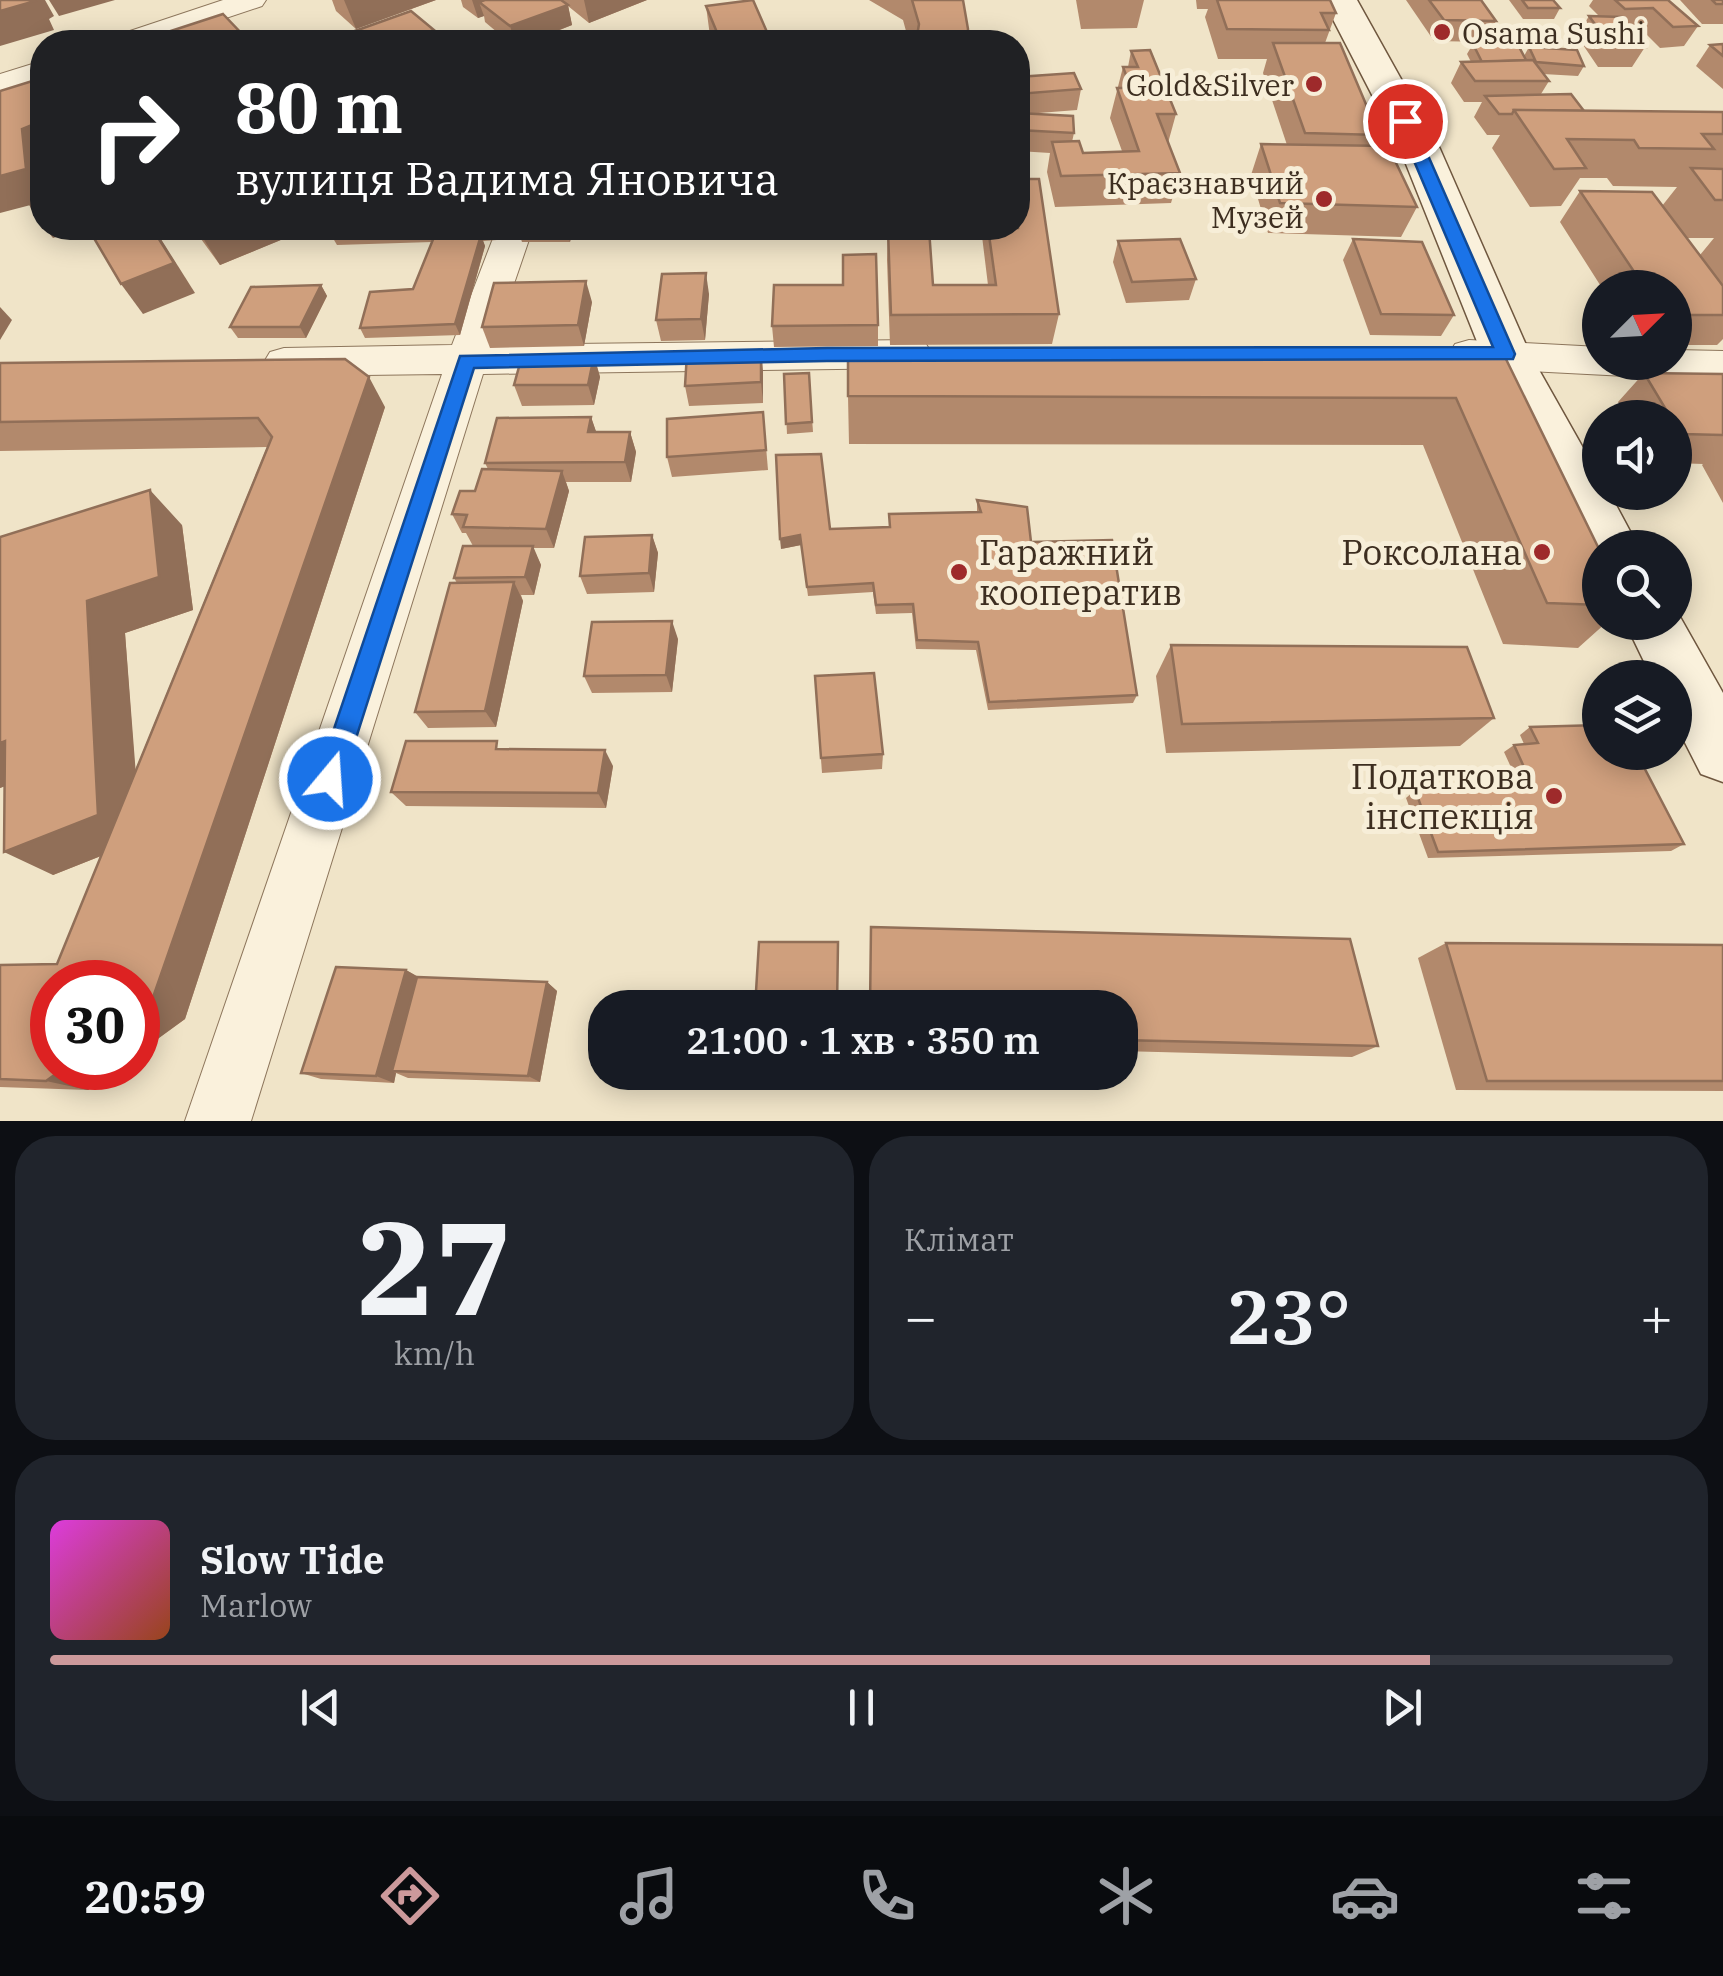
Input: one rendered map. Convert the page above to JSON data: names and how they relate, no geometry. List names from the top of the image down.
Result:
{
  "places": [
    "Osama Sushi",
    "Gold&Silver",
    "Краєзнавчий Музей",
    "Роксолана",
    "Гаражний кооператив",
    "Податкова інспекція"
  ],
  "north": "top right",
  "page": {
    "turn": ["80 m", "вулиця Вадима Яновича"],
    "limit": "30",
    "trip": "21:00 · 1 хв · 350 m",
    "tile": [
      ["27", "km/h"],
      "Клімат"
    ],
    "heat": ["−", "23°", "+"],
    "song": ["Slow Tide", "Marlow"],
    "tabs": "20:59"
  }
}
